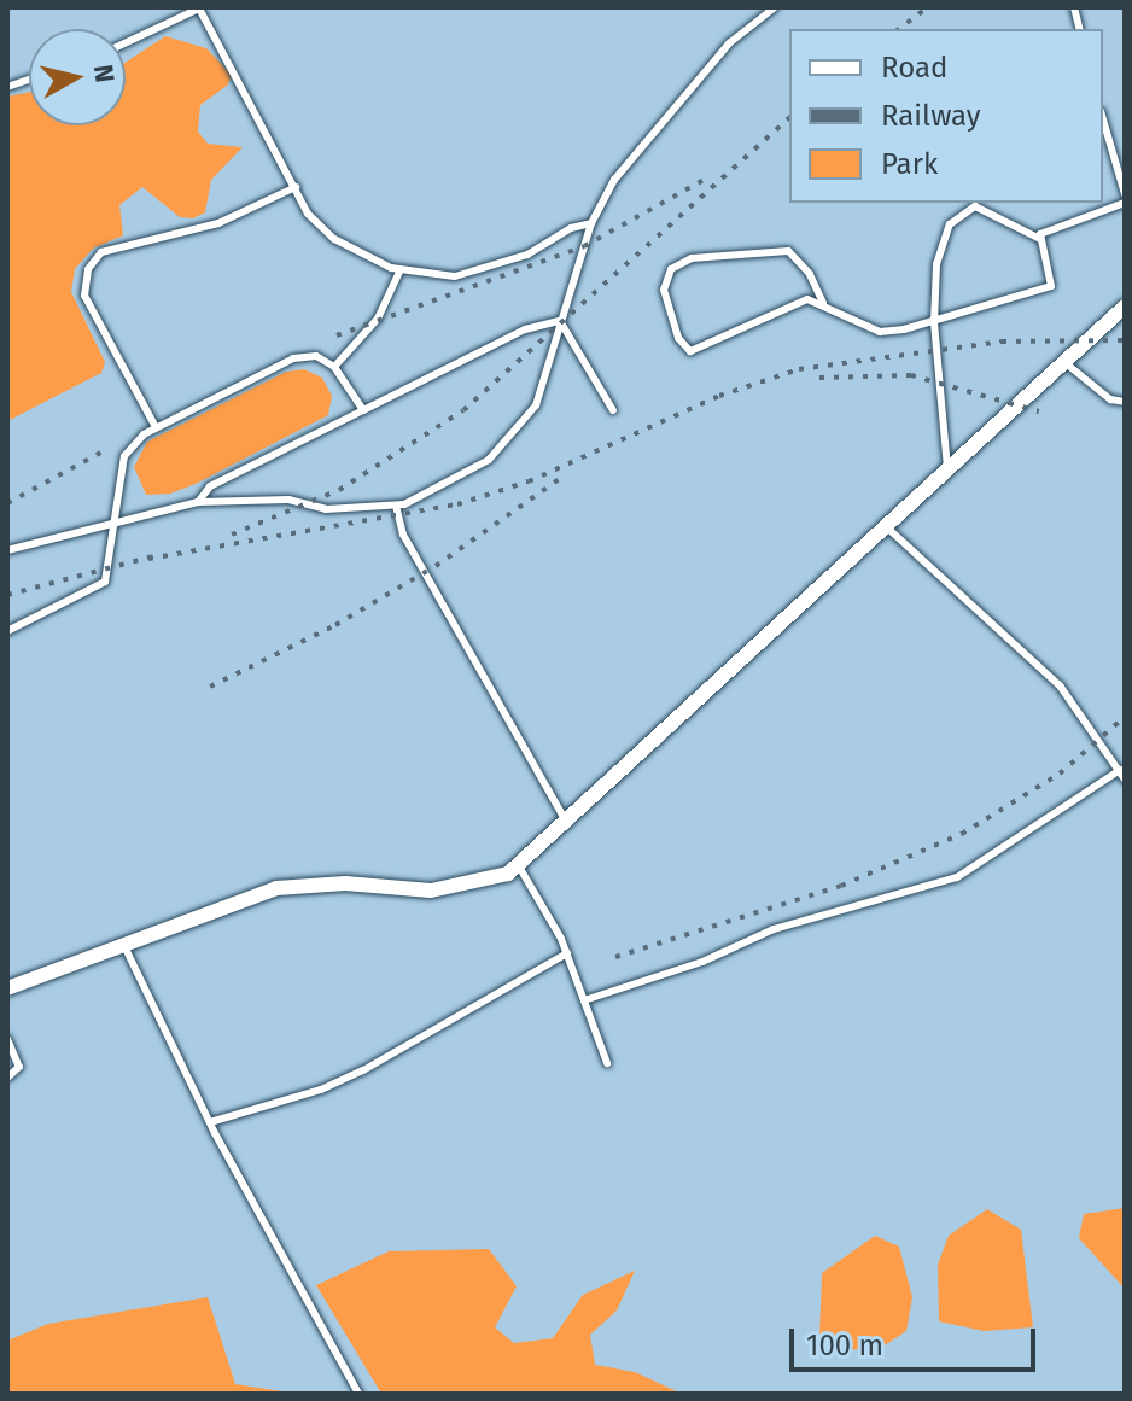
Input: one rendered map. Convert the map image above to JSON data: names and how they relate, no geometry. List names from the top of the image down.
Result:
{
  "legend": ["Road", "Railway", "Park"],
  "scale_bar": "100 m",
  "north": "right"
}
